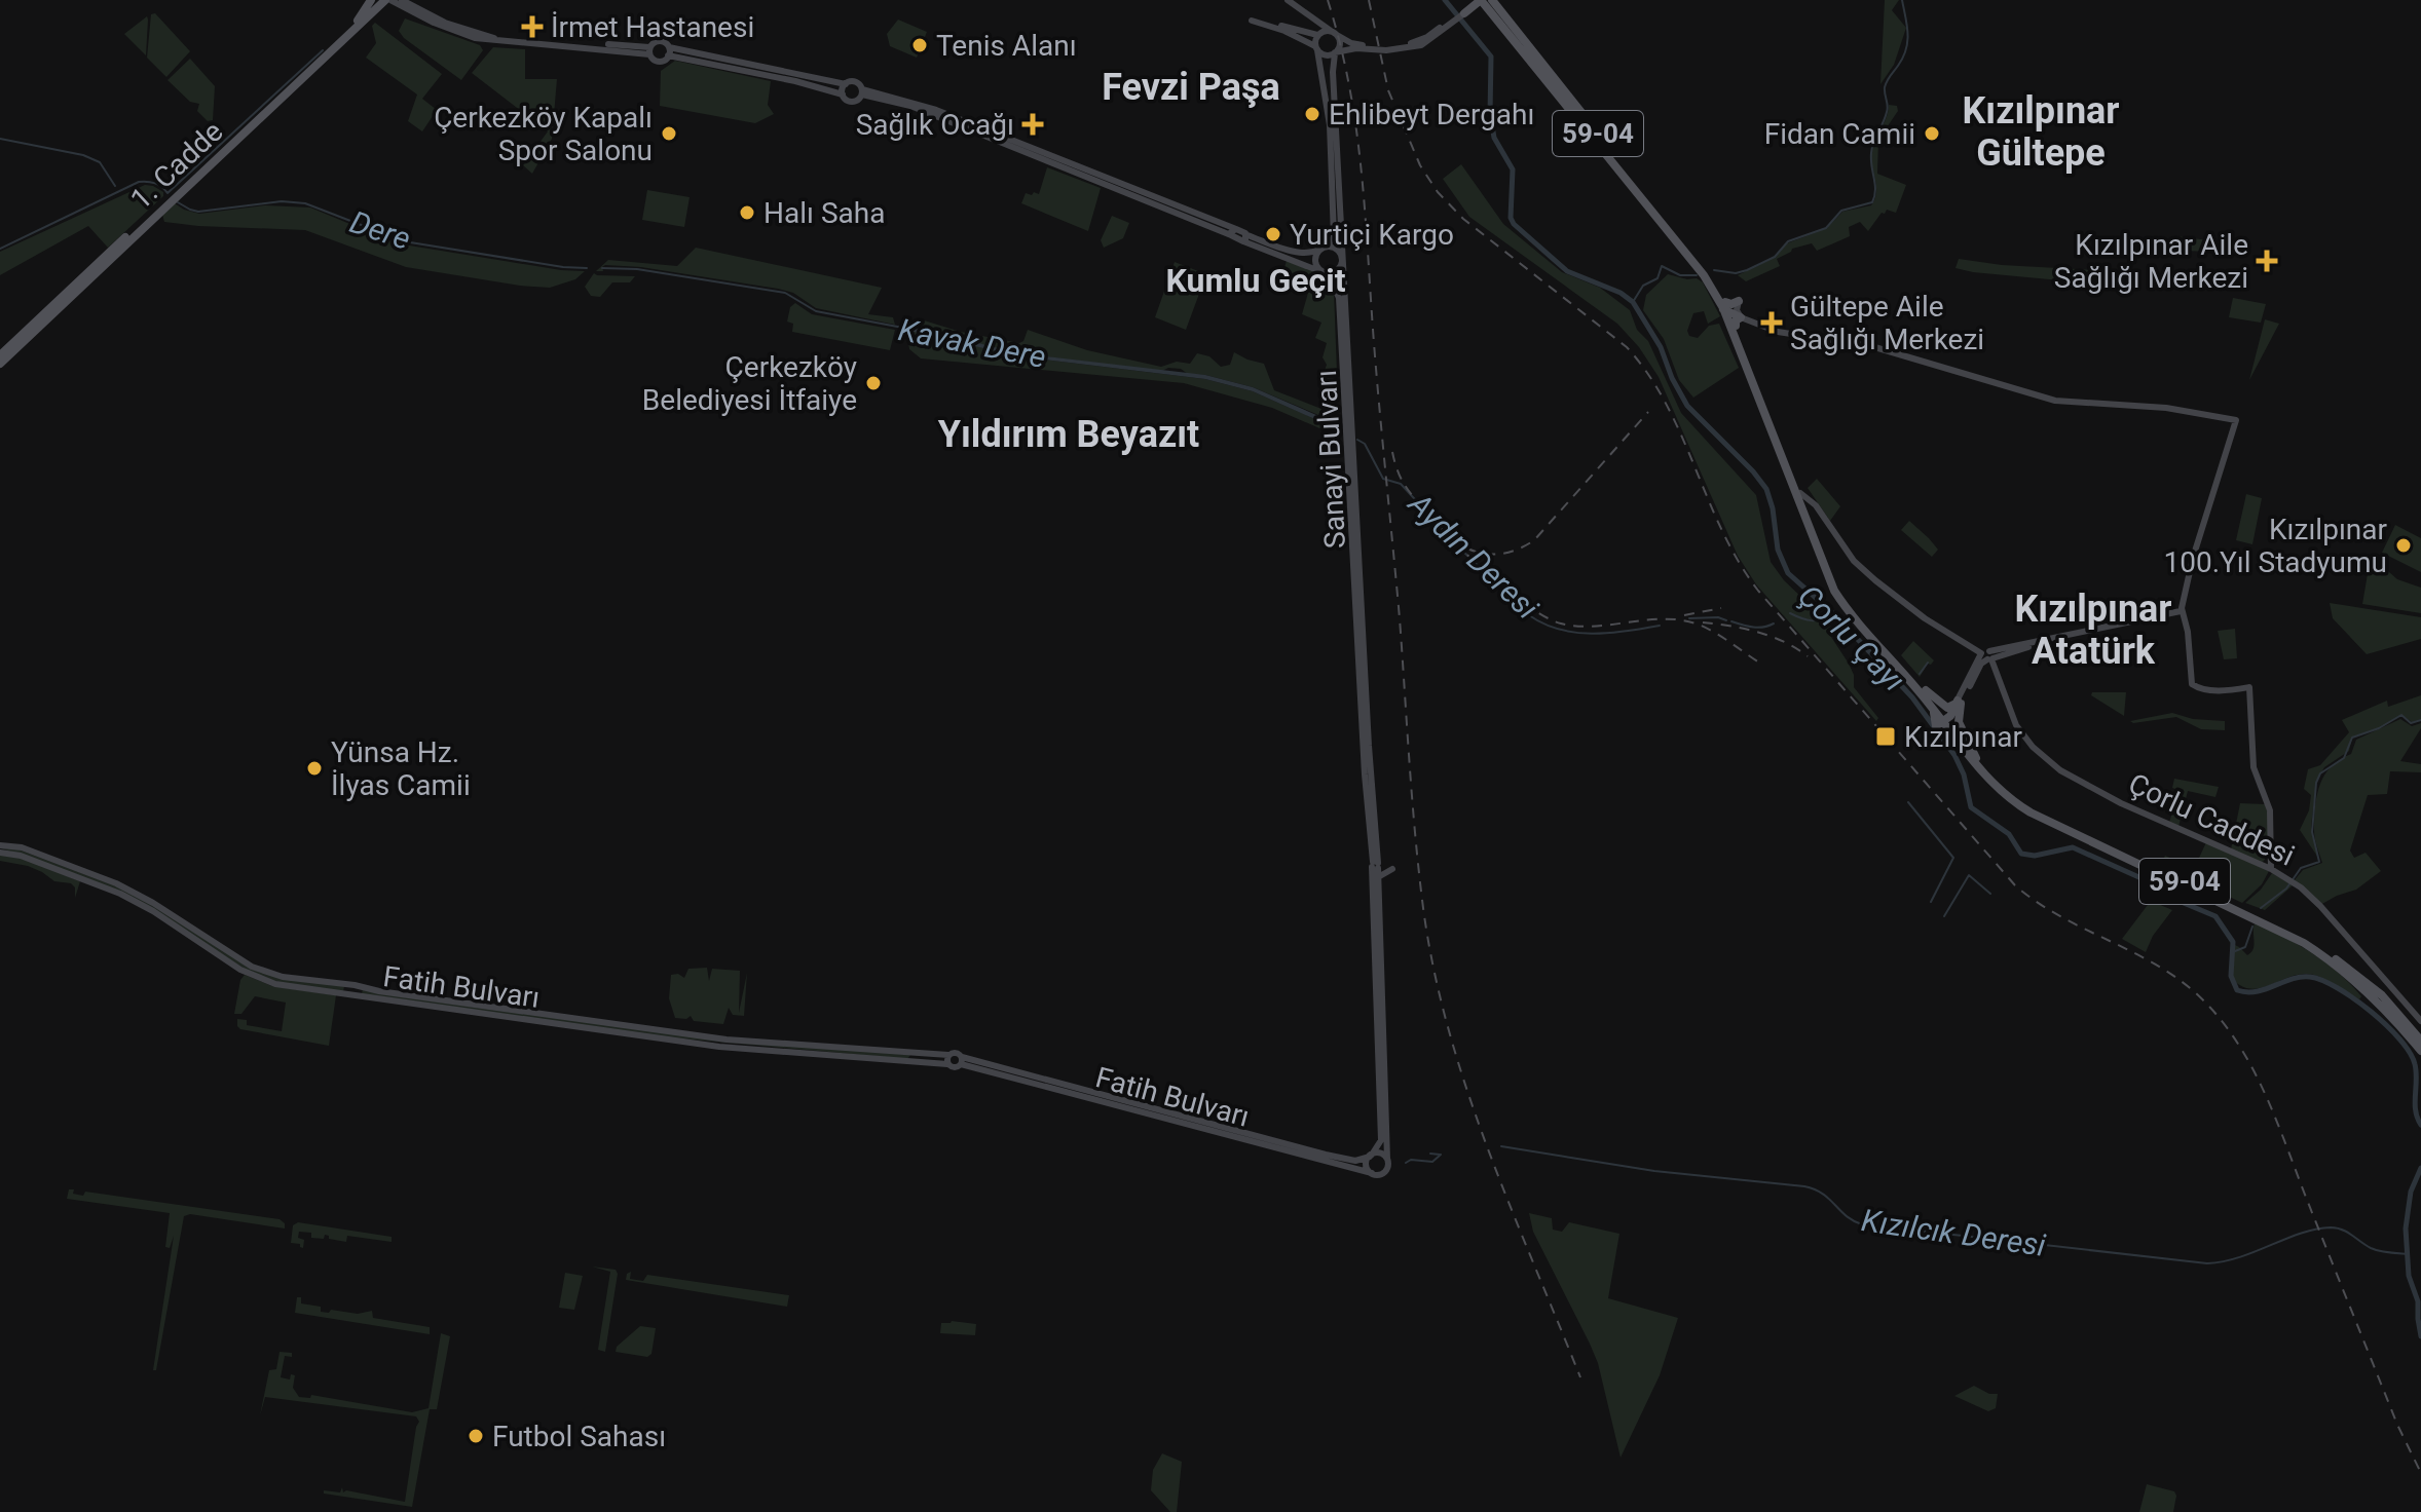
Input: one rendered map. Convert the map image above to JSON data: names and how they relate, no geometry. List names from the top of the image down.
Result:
{
  "streets": {
    "main road": [
      "59-04",
      "1. Cadde",
      "Sanayi Bulvarı",
      "Çorlu Caddesi",
      "Fatih Bulvarı"
    ]
  },
  "crossings": [
    ["Sanayi Bulvarı", "Fatih Bulvarı"]
  ],
  "districts": [
    "Fevzi Paşa",
    "Kızılpınar Gültepe",
    "Kumlu Geçit",
    "Yıldırım Beyazıt",
    "Kızılpınar Atatürk"
  ],
  "water": [
    "Dere",
    "Kavak Dere",
    "Aydın Deresi",
    "Çorlu Çayı",
    "Kızılcık Deresi"
  ],
  "places": {
    "health": [
      "İrmet Hastanesi",
      "Sağlık Ocağı",
      "Kızılpınar Aile Sağlığı Merkezi",
      "Gültepe Aile Sağlığı Merkezi"
    ],
    "other": [
      "Tenis Alanı",
      "Ehlibeyt Dergahı",
      "Çerkezköy Kapalı Spor Salonu",
      "Fidan Camii",
      "Halı Saha",
      "Yurtiçi Kargo",
      "Çerkezköy Belediyesi İtfaiye",
      "Kızılpınar 100.Yıl Stadyumu",
      "Yünsa Hz. İlyas Camii",
      "Futbol Sahası"
    ],
    "transit": ["Kızılpınar"]
  }
}
